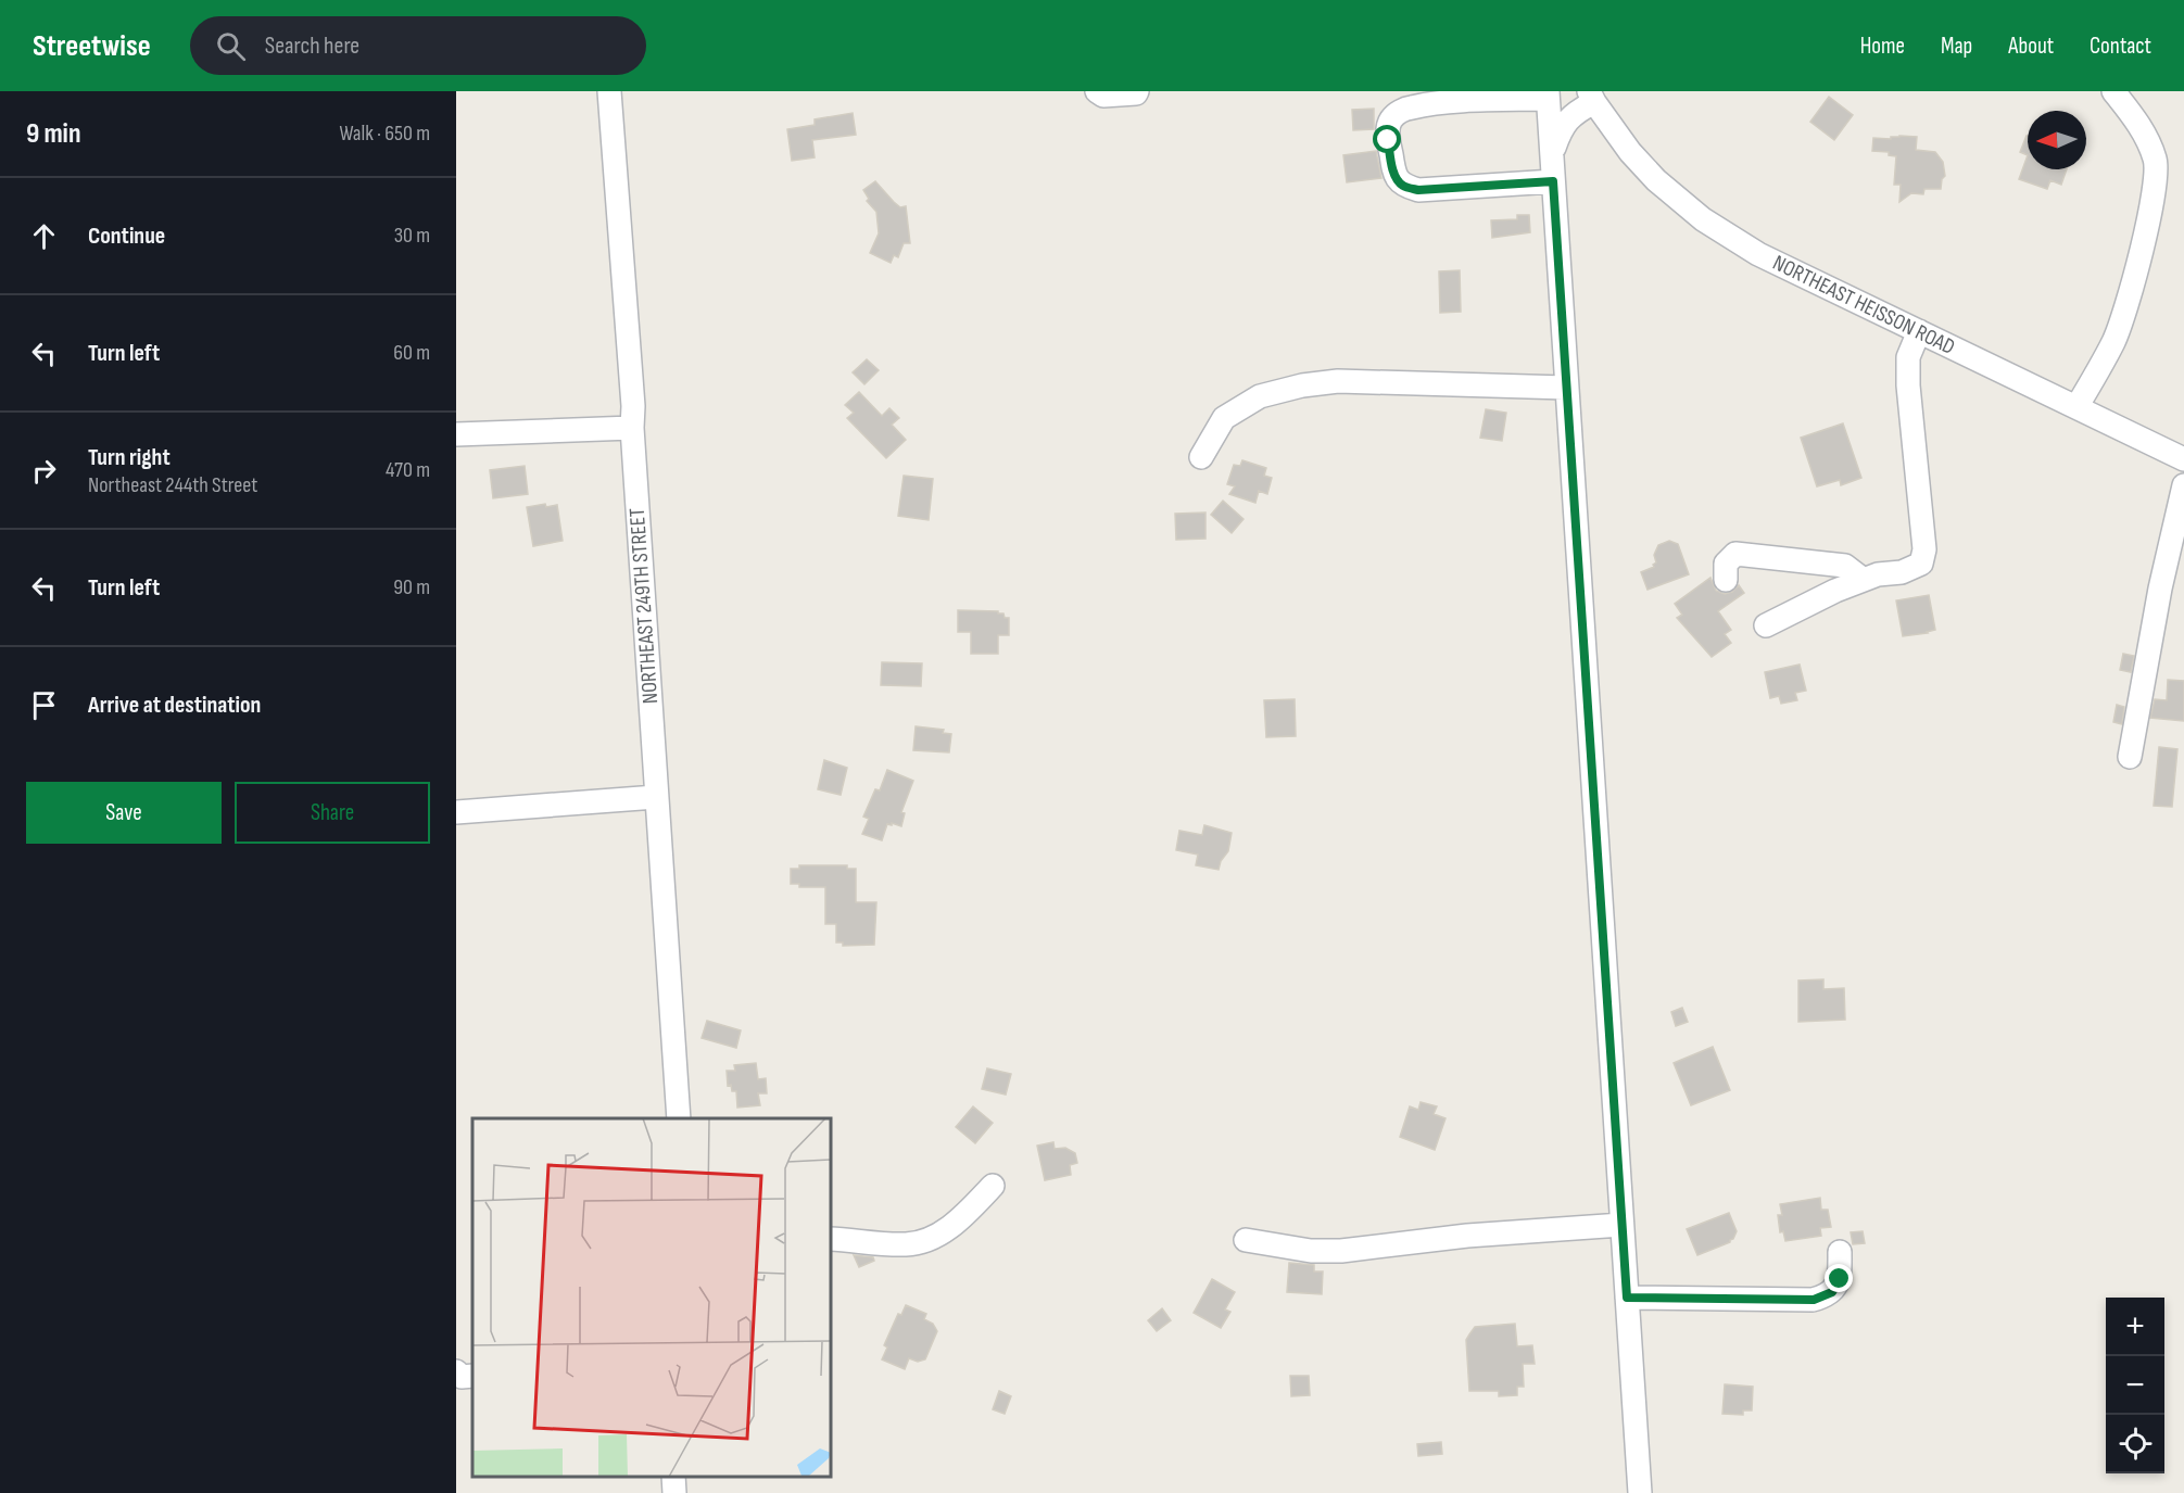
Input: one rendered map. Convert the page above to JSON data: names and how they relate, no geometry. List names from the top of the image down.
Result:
{
  "streets": {
    "street": ["NORTHEAST HEISSON ROAD", "NORTHEAST 249TH STREET"]
  },
  "north": "left",
  "page": {
    "header": "Streetwise",
    "search": "Search here",
    "nav": [
      "Home",
      "Map",
      "About",
      "Contact"
    ],
    "heading": ["9 min", "Walk · 650 m"],
    "list": [
      ["Continue", "30 m"],
      ["Turn left", "60 m"],
      ["Turn right", "Northeast 244th Street", "470 m"],
      ["Turn left", "90 m"],
      "Arrive at destination"
    ],
    "buttons": ["Save", "Share"],
    "map_buttons": ["+", "−"]
  }
}
